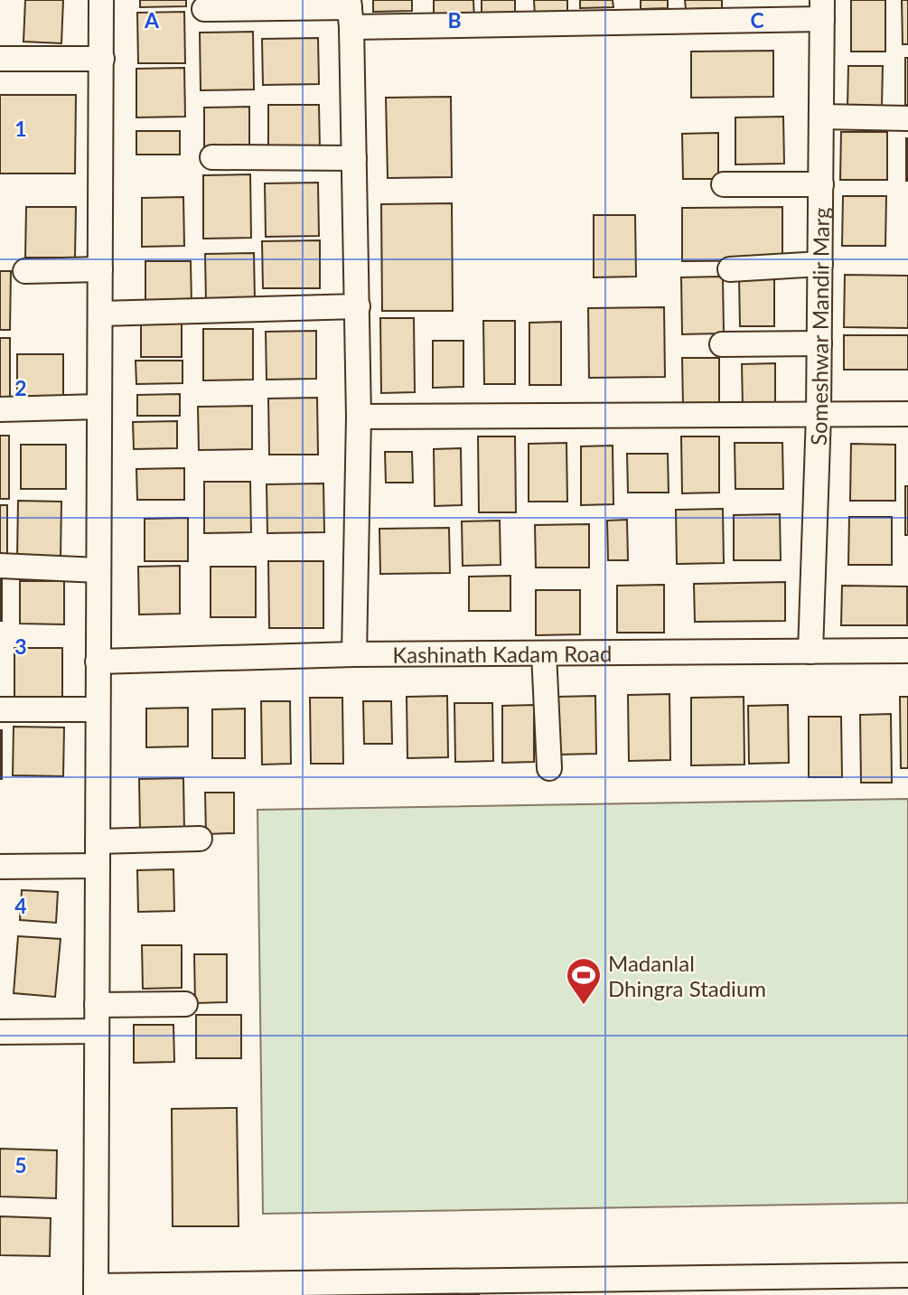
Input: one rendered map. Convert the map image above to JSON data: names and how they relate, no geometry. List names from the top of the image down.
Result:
{
  "streets": {
    "street": ["Someshwar Mandir Marg", "Kashinath Kadam Road"]
  },
  "crossings": [
    ["Someshwar Mandir Marg", "Kashinath Kadam Road"]
  ],
  "places": {
    "sports": ["Madanlal Dhingra Stadium"]
  },
  "grid": {
    "columns": ["A", "B", "C"],
    "rows": [
      "1",
      "2",
      "3",
      "4",
      "5"
    ]
  }
}
